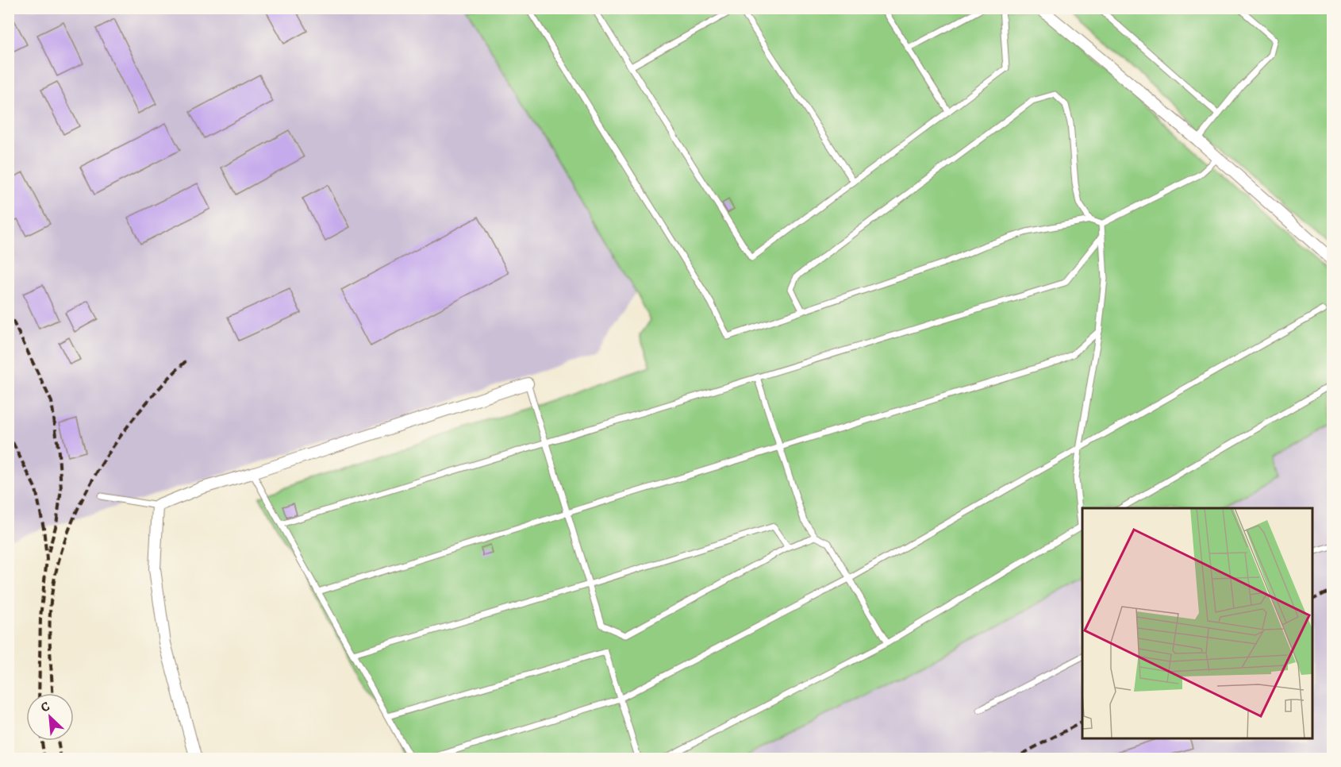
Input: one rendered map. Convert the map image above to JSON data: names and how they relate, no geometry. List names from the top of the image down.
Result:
{
  "north": "top left"
}
